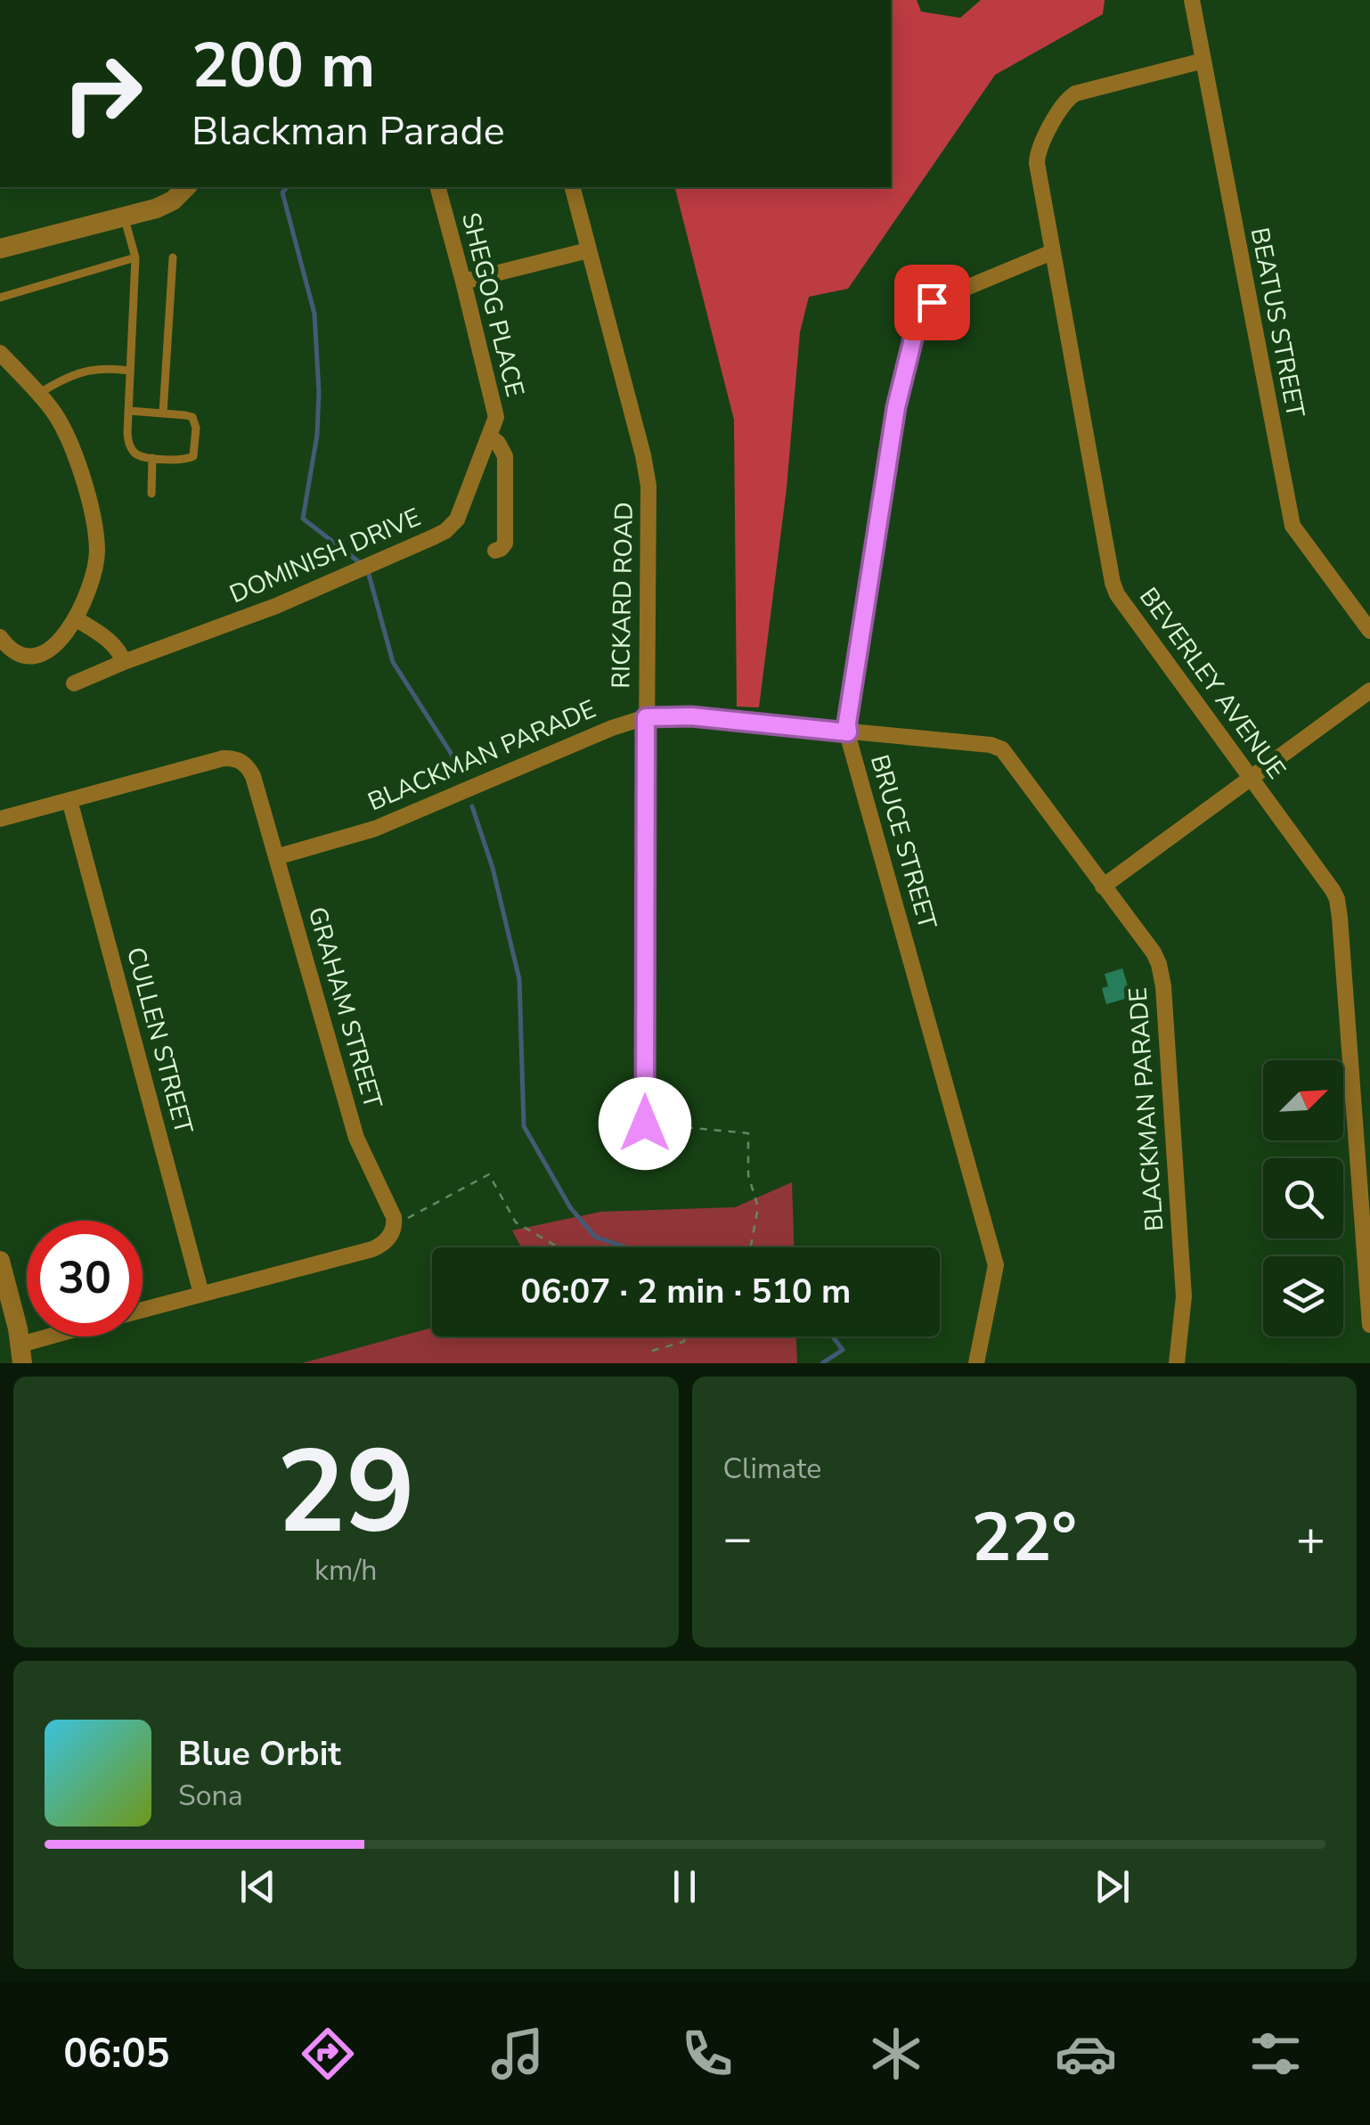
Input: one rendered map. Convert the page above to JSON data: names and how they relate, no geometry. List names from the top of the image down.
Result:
{
  "streets": {
    "street": [
      "SHEGOG PLACE",
      "BEATUS STREET",
      "DOMINISH DRIVE",
      "RICKARD ROAD",
      "BEVERLEY AVENUE",
      "BLACKMAN PARADE",
      "BRUCE STREET",
      "GRAHAM STREET",
      "CULLEN STREET"
    ]
  },
  "crossings": [
    ["SHEGOG PLACE", "DOMINISH DRIVE"],
    ["BEATUS STREET", "BEVERLEY AVENUE"],
    ["RICKARD ROAD", "BLACKMAN PARADE"],
    ["BEVERLEY AVENUE", "BRUCE STREET"],
    ["BLACKMAN PARADE", "BRUCE STREET"],
    ["BLACKMAN PARADE", "GRAHAM STREET"],
    ["GRAHAM STREET", "CULLEN STREET"]
  ],
  "north": "top right",
  "page": {
    "turn": ["200 m", "Blackman Parade"],
    "limit": "30",
    "trip": "06:07 · 2 min · 510 m",
    "tile": [
      ["29", "km/h"],
      "Climate"
    ],
    "heat": ["−", "22°", "+"],
    "song": ["Blue Orbit", "Sona"],
    "tabs": "06:05"
  }
}
